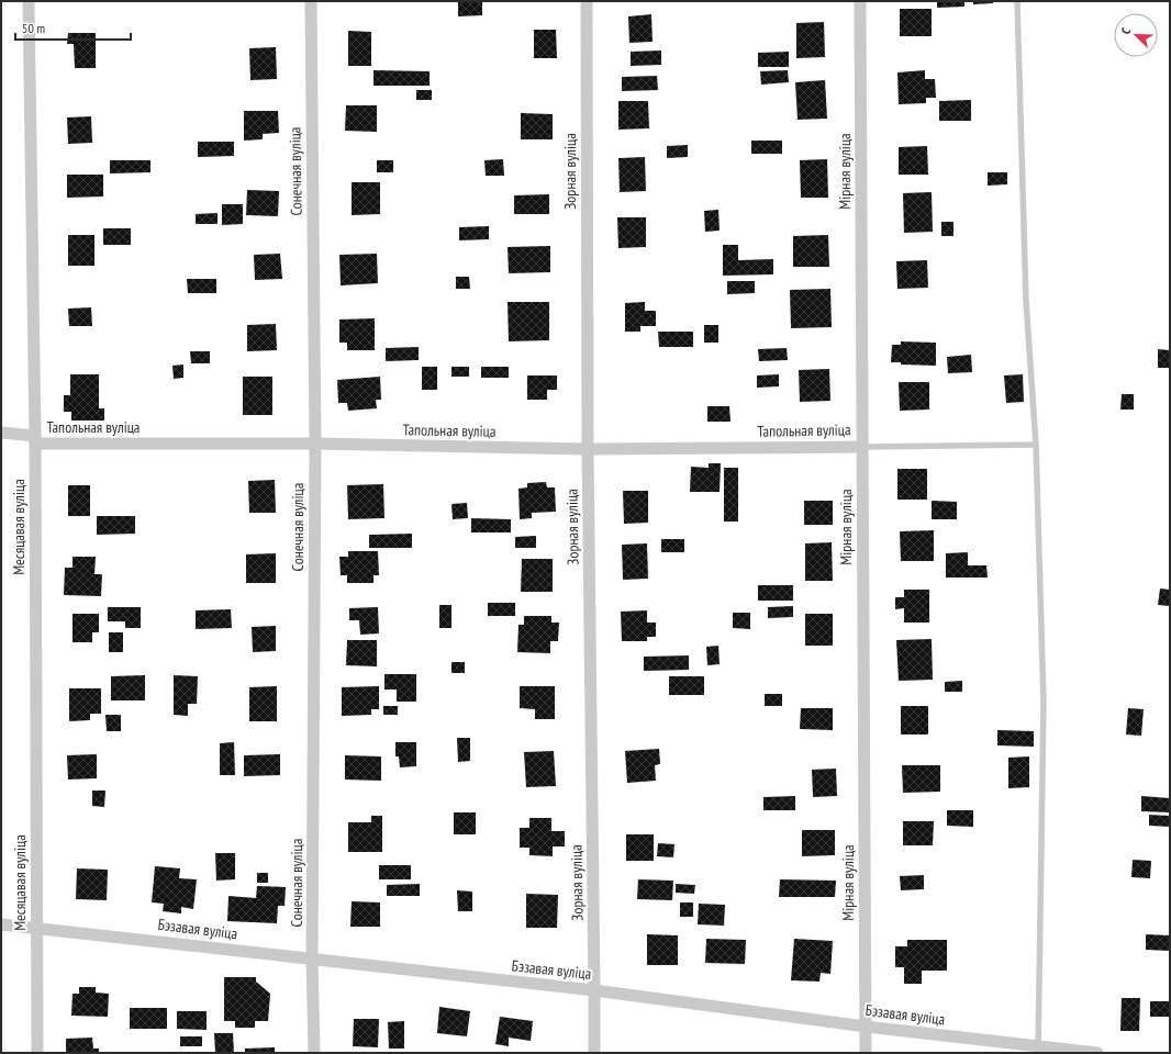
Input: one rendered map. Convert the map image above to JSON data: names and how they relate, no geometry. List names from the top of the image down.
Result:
{
  "streets": {
    "street": [
      "Сонечная вуліца",
      "Зорная вуліца",
      "Мірная вуліца",
      "Тапольная вуліца",
      "Месяцавая вуліца",
      "Бэзавая вуліца"
    ]
  },
  "crossings": [
    ["Сонечная вуліца", "Тапольная вуліца"],
    ["Сонечная вуліца", "Бэзавая вуліца"],
    ["Зорная вуліца", "Тапольная вуліца"],
    ["Зорная вуліца", "Бэзавая вуліца"],
    ["Мірная вуліца", "Тапольная вуліца"],
    ["Мірная вуліца", "Бэзавая вуліца"],
    ["Тапольная вуліца", "Месяцавая вуліца"],
    ["Месяцавая вуліца", "Бэзавая вуліца"]
  ],
  "scale_bar": "50 m",
  "north": "top left"
}
